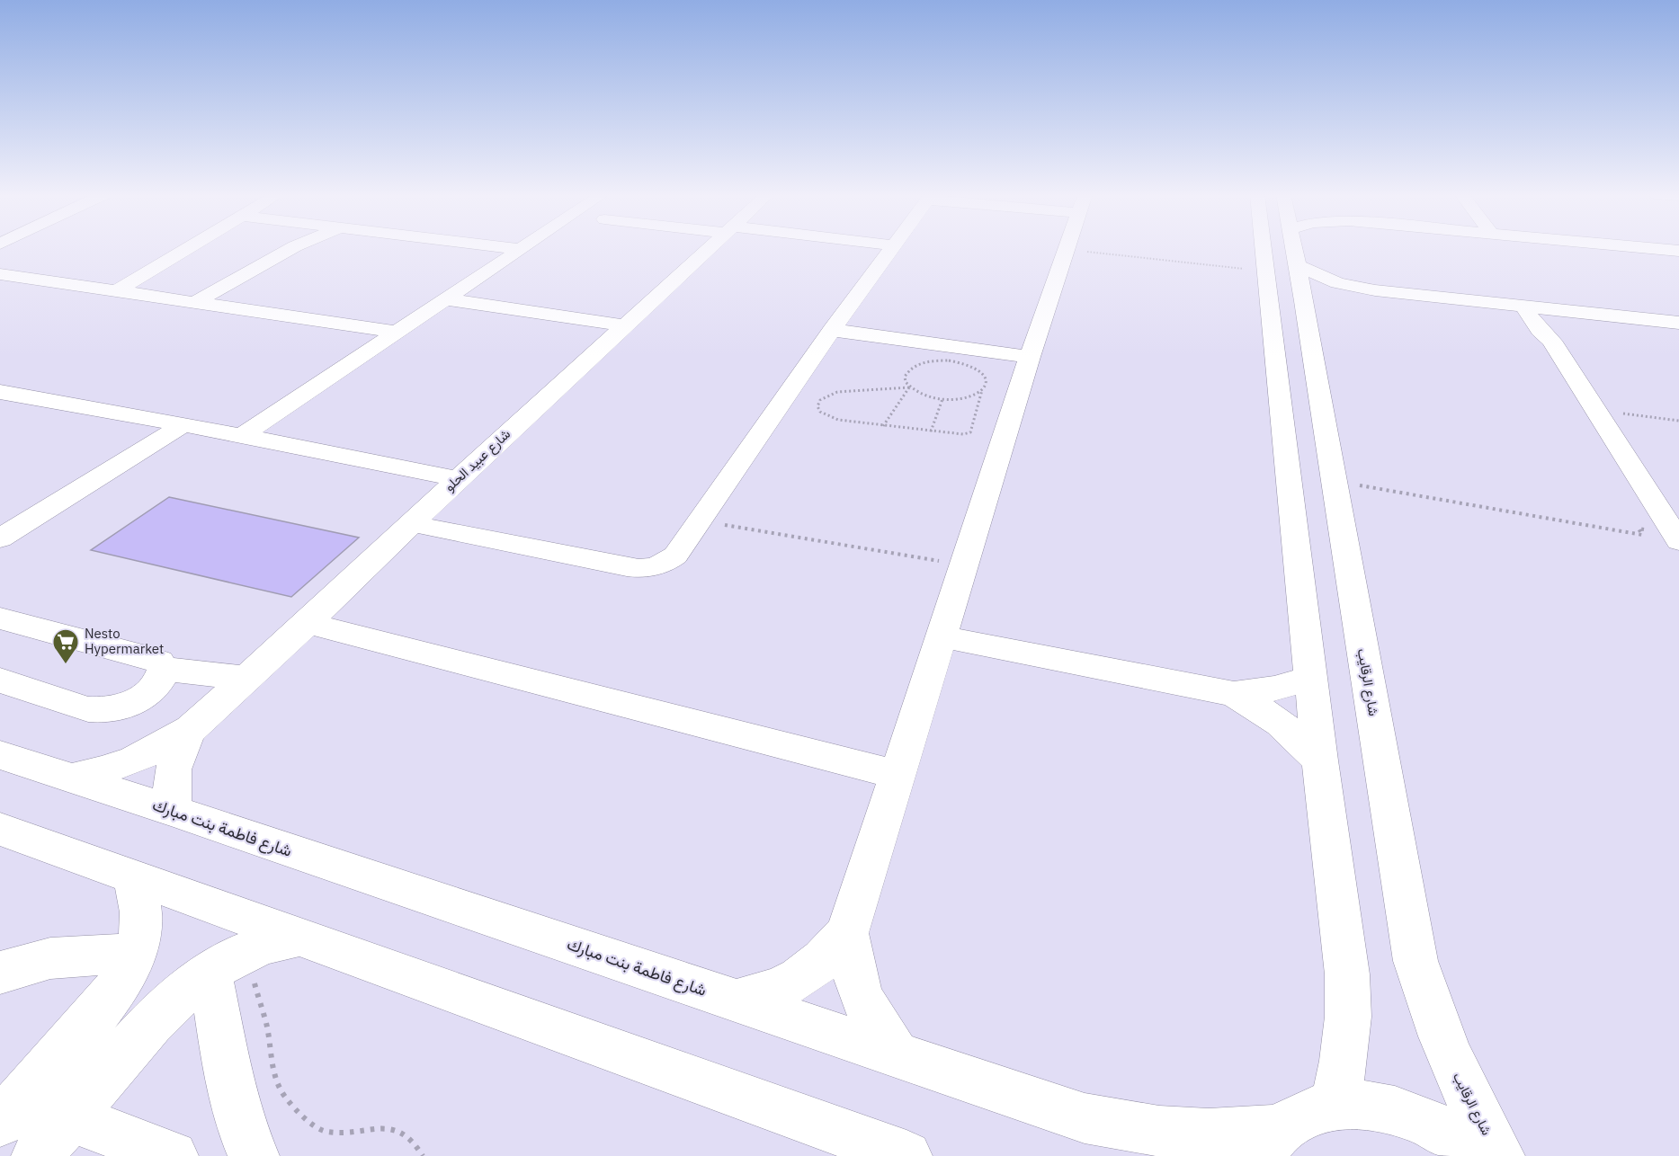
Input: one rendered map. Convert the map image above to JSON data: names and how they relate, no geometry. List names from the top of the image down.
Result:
{
  "streets": {
    "street": ["شارع عبيد الحلو", "شارع الرقايب", "شارع فاطمة بنت مبارك"]
  },
  "crossings": [
    ["شارع عبيد الحلو", "شارع فاطمة بنت مبارك"]
  ],
  "places": {
    "supermarket": ["Nesto Hypermarket"]
  }
}
